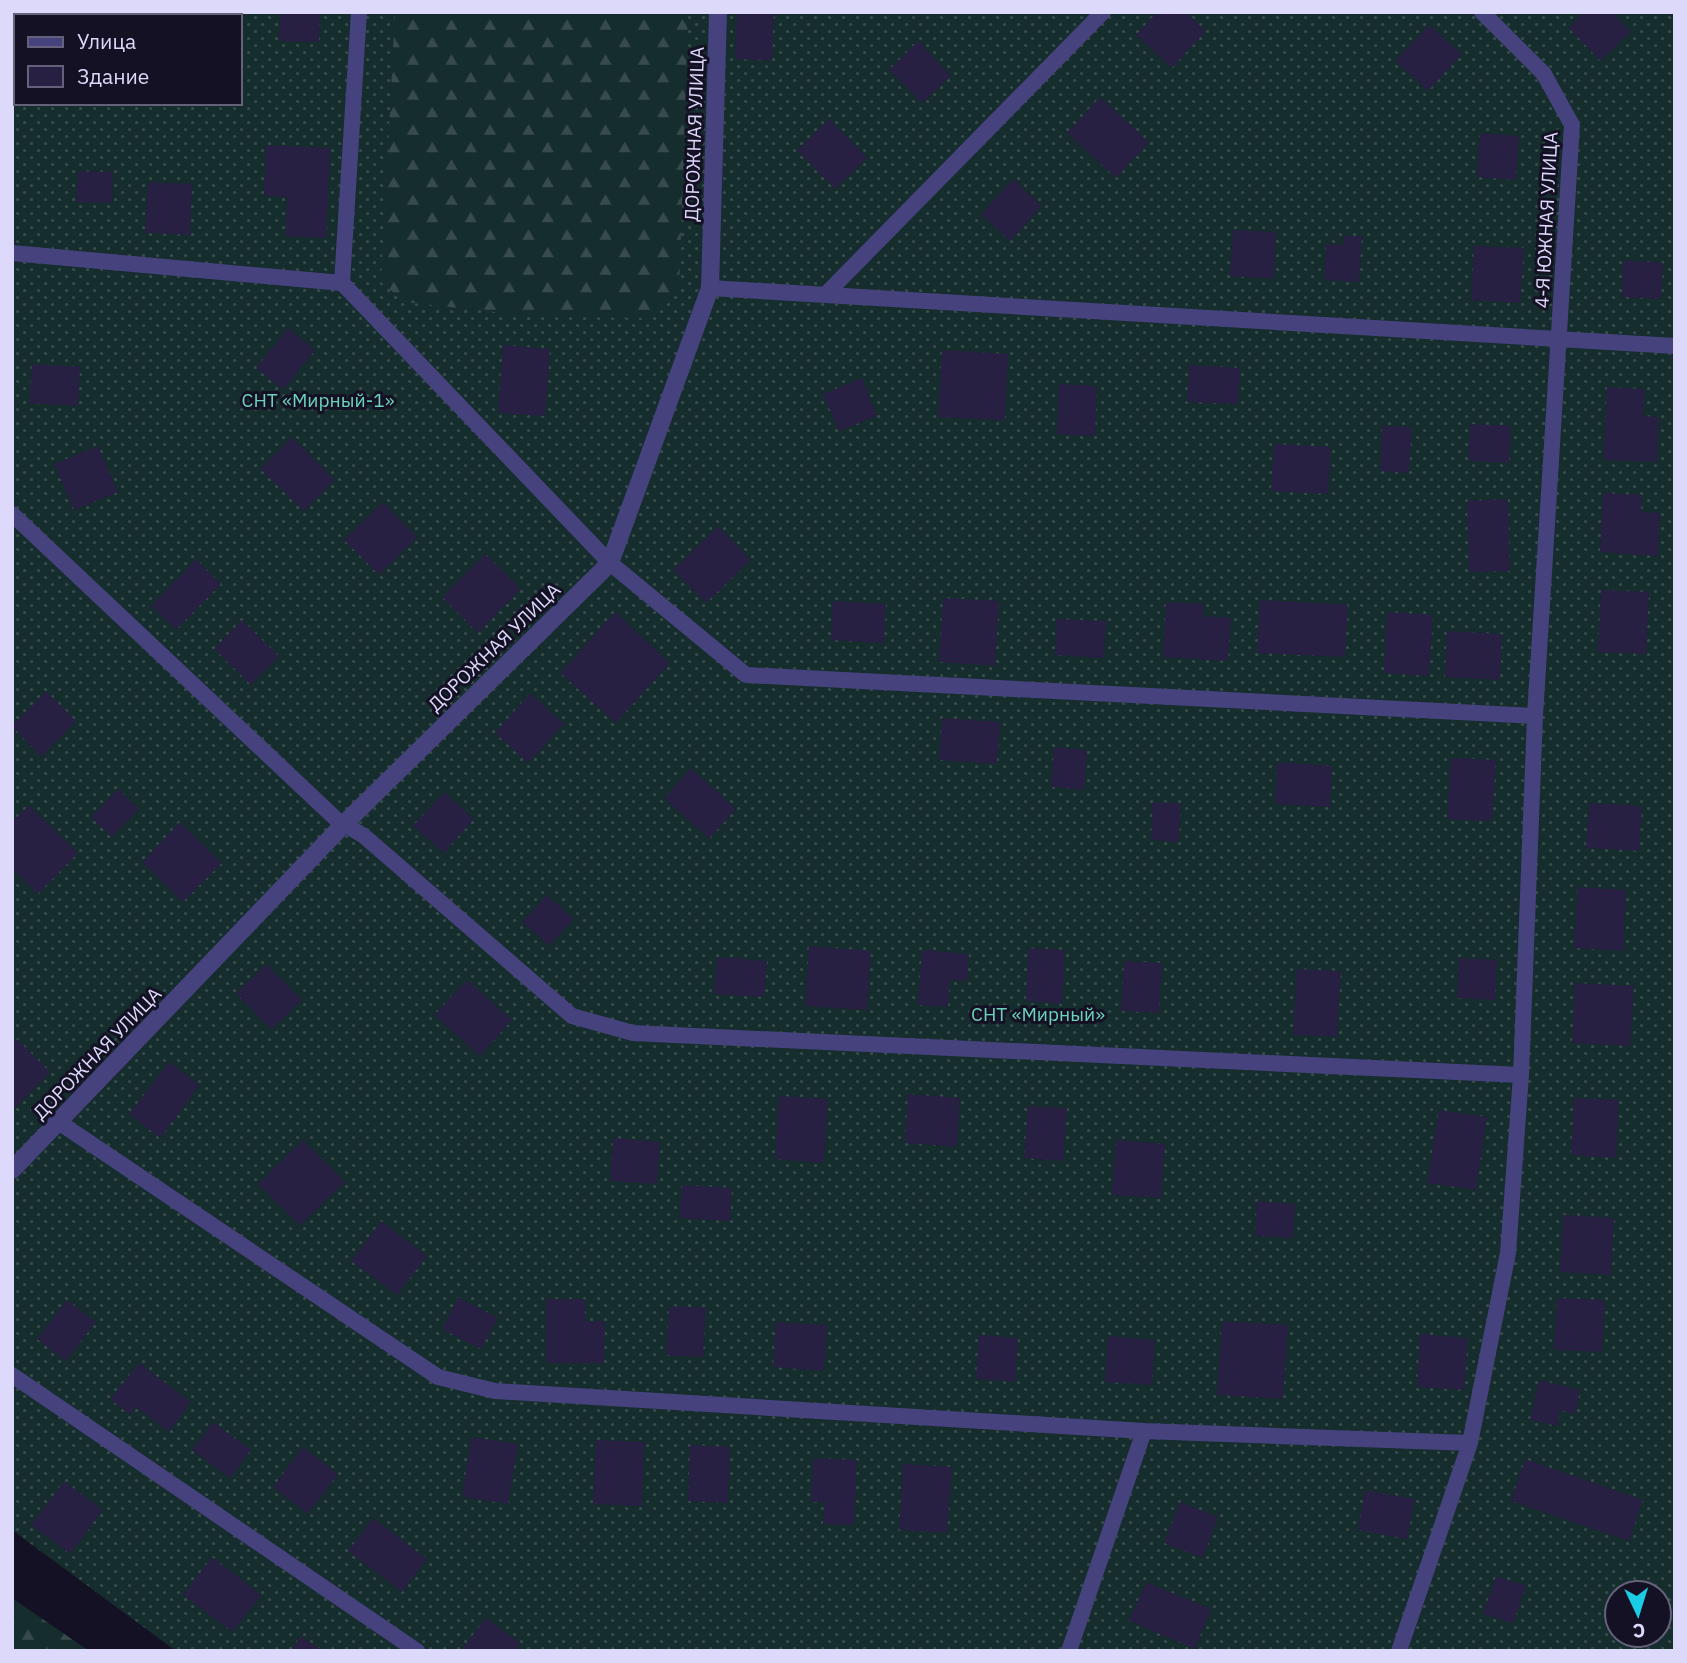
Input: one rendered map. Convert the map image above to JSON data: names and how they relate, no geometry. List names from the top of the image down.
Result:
{
  "streets": {
    "street": ["ДОРОЖНАЯ УЛИЦА"],
    "lane": ["4-Я ЮЖНАЯ УЛИЦА"]
  },
  "parks": ["СНТ «Мирный-1»", "СНТ «Мирный»"],
  "legend": ["Улица", "Здание"],
  "north": "bottom"
}
